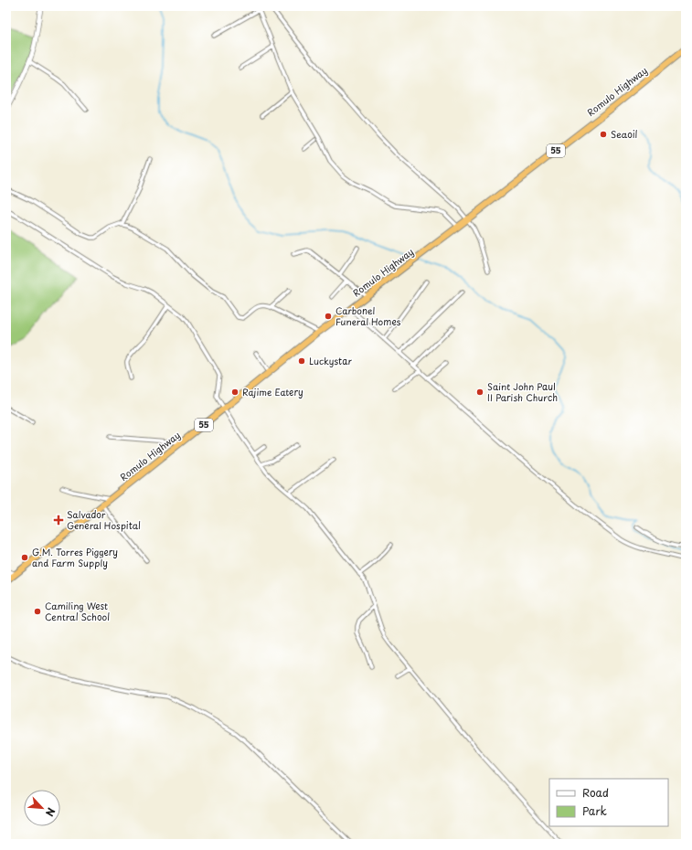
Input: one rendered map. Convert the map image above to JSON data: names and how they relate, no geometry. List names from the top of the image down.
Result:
{
  "streets": {
    "highway": ["Romulo Highway", "55"]
  },
  "places": {
    "other": [
      "Seaoil",
      "Carbonel Funeral Homes",
      "Luckystar",
      "Rajime Eatery",
      "Saint John Paul II Parish Church",
      "G.M. Torres Piggery and Farm Supply",
      "Camiling West Central School"
    ],
    "health": ["Salvador General Hospital"]
  },
  "legend": ["Road", "Park"],
  "north": "bottom right"
}
